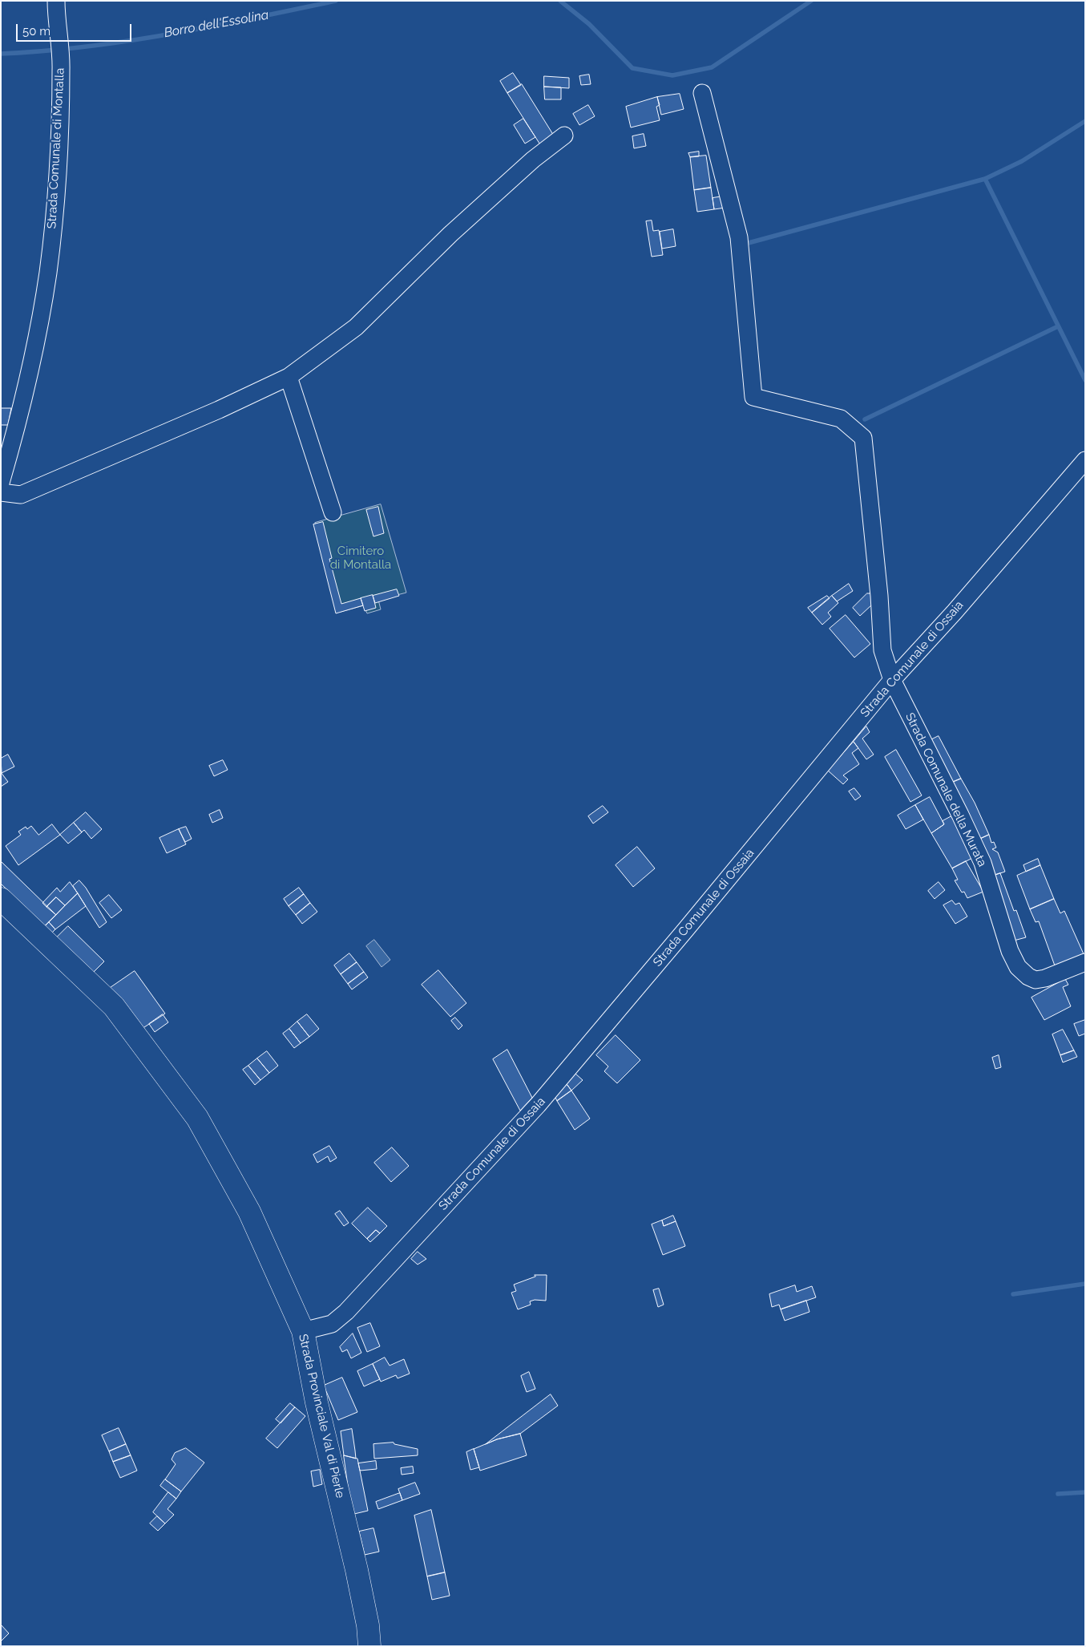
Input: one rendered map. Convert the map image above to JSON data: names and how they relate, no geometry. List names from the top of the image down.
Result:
{
  "streets": {
    "main road": ["Strada Provinciale Val di Pierle"],
    "street": ["Strada Comunale di Montalla", "Strada Comunale di Ossaia", "Strada Comunale della Murata"]
  },
  "crossings": [
    ["Strada Comunale di Ossaia", "Strada Comunale della Murata"],
    ["Strada Comunale di Ossaia", "Strada Provinciale Val di Pierle"]
  ],
  "water": ["Borro dell'Essolina"],
  "parks": ["Cimitero di Montalla"],
  "scale_bar": "50 m"
}
